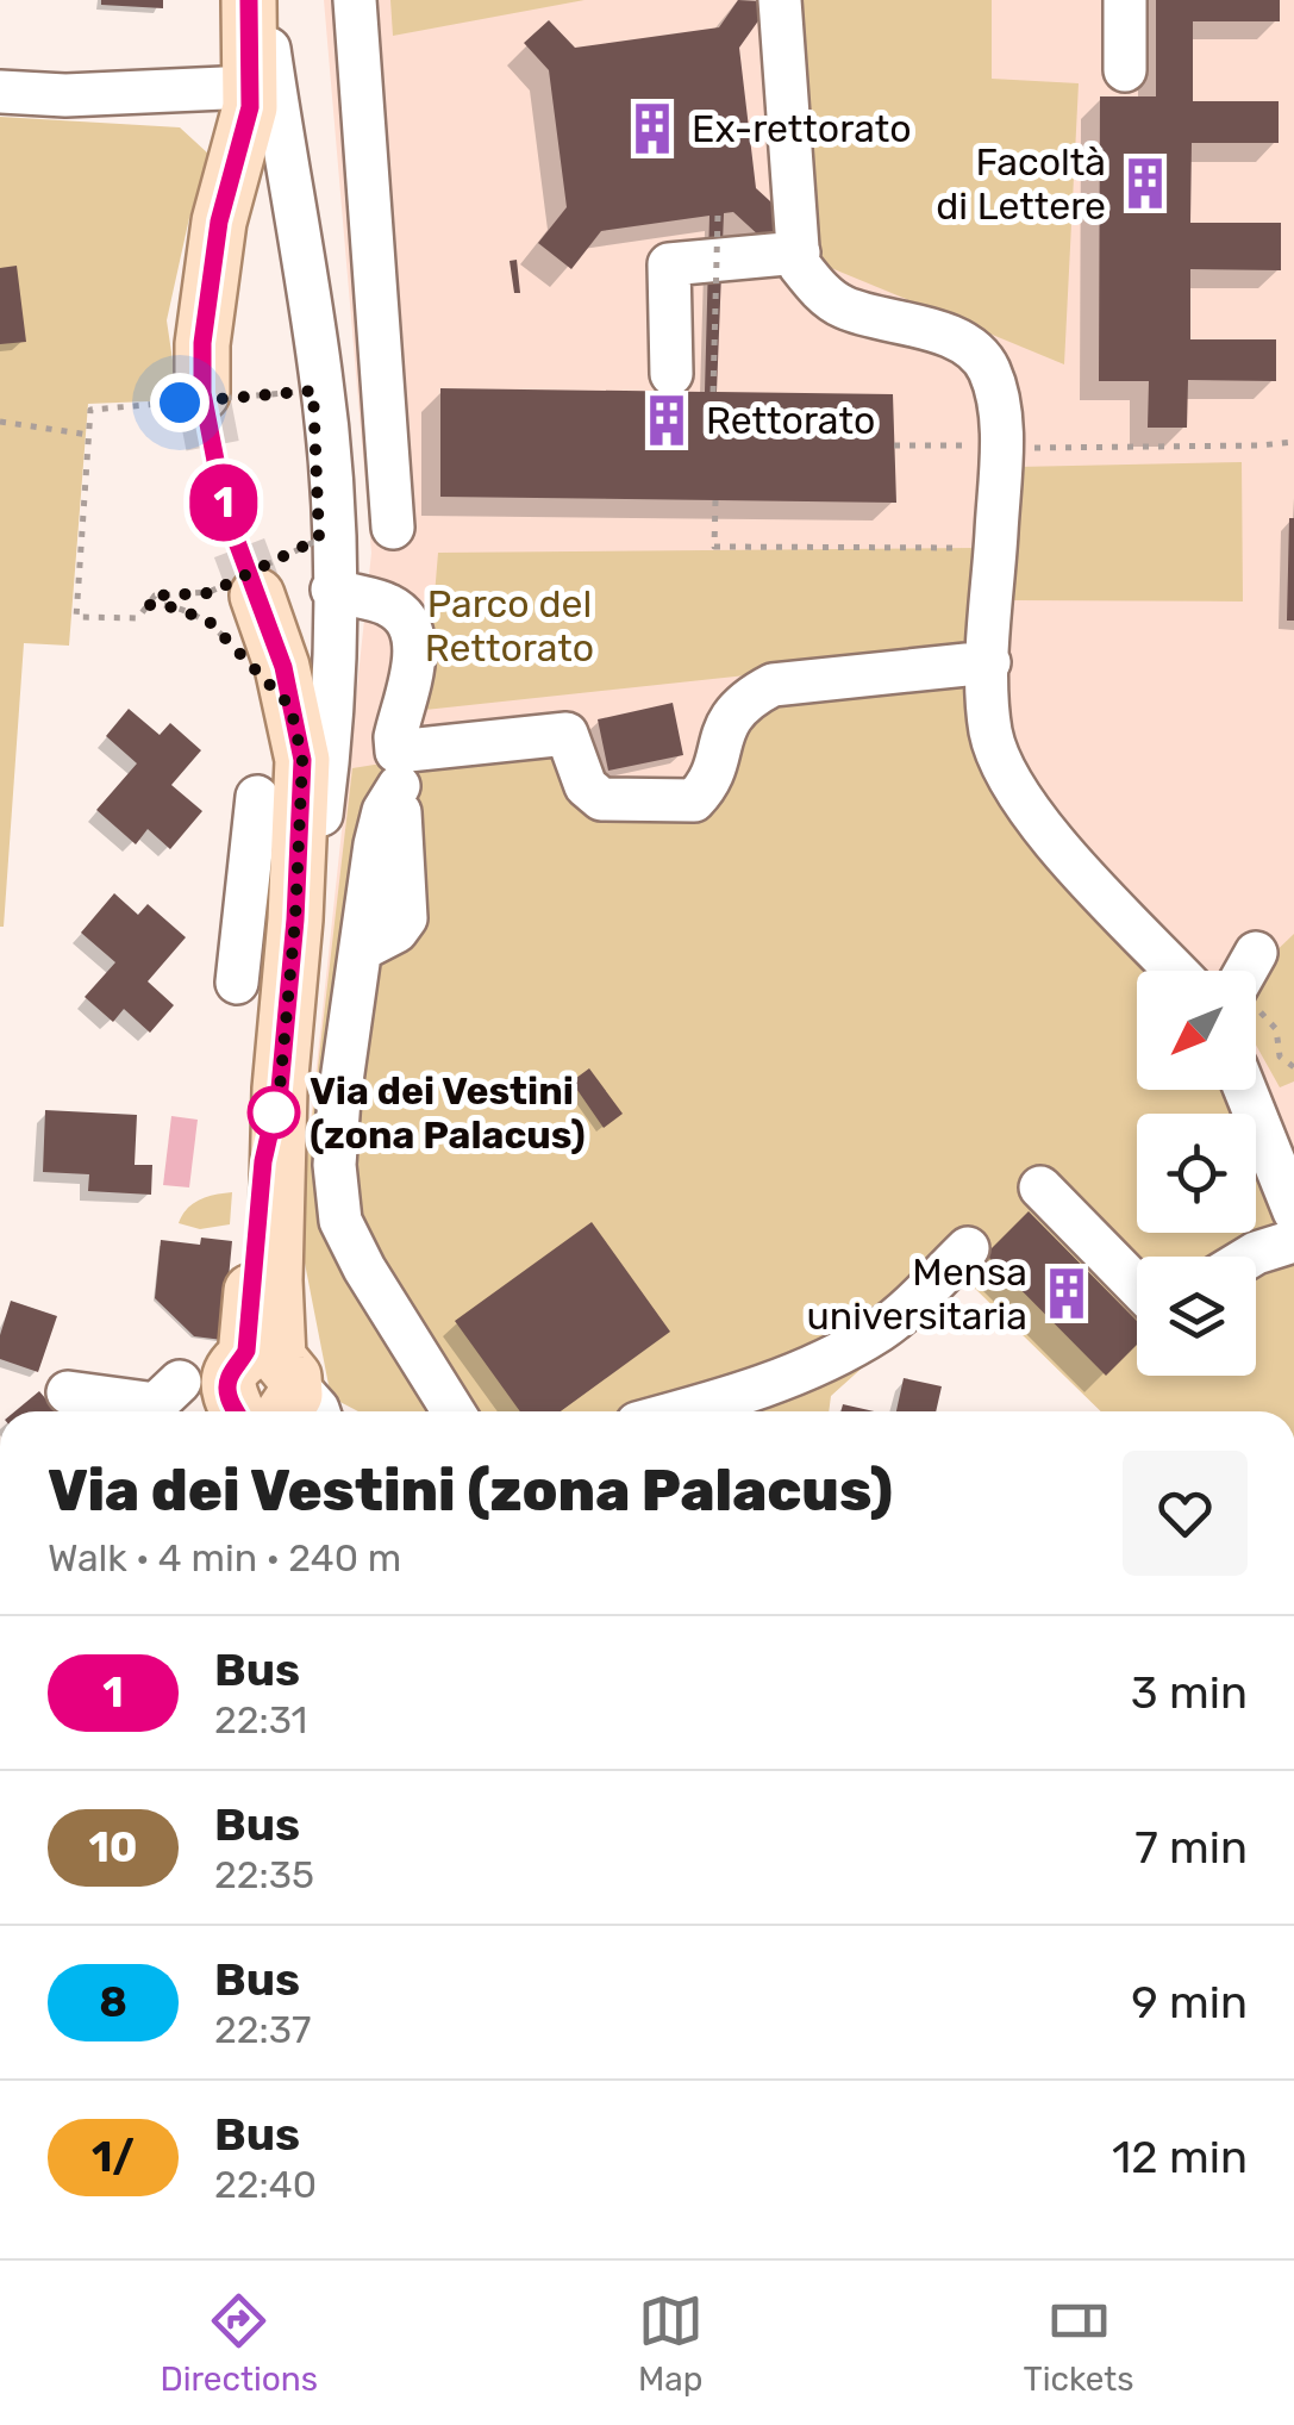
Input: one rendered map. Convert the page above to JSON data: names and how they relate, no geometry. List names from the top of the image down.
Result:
{
  "parks": ["Parco del Rettorato"],
  "places": {
    "building": [
      "Ex-rettorato",
      "Facoltà di Lettere",
      "Rettorato",
      "Mensa universitaria"
    ],
    "other": ["Via dei Vestini (zona Palacus)"]
  },
  "lines": ["bus line 1"],
  "north": "bottom left",
  "page": {
    "on_map": "1",
    "heading": ["Via dei Vestini (zona Palacus)", "Walk · 4 min · 240 m"],
    "list": [
      {
        "mark": "1",
        "name": "Bus",
        "note": "22:31",
        "value": "3 min"
      },
      {
        "mark": "10",
        "name": "Bus",
        "note": "22:35",
        "value": "7 min"
      },
      {
        "mark": "8",
        "name": "Bus",
        "note": "22:37",
        "value": "9 min"
      },
      {
        "mark": "1/",
        "name": "Bus",
        "note": "22:40",
        "value": "12 min"
      }
    ],
    "tabs": ["Directions", "Map", "Tickets"]
  }
}
